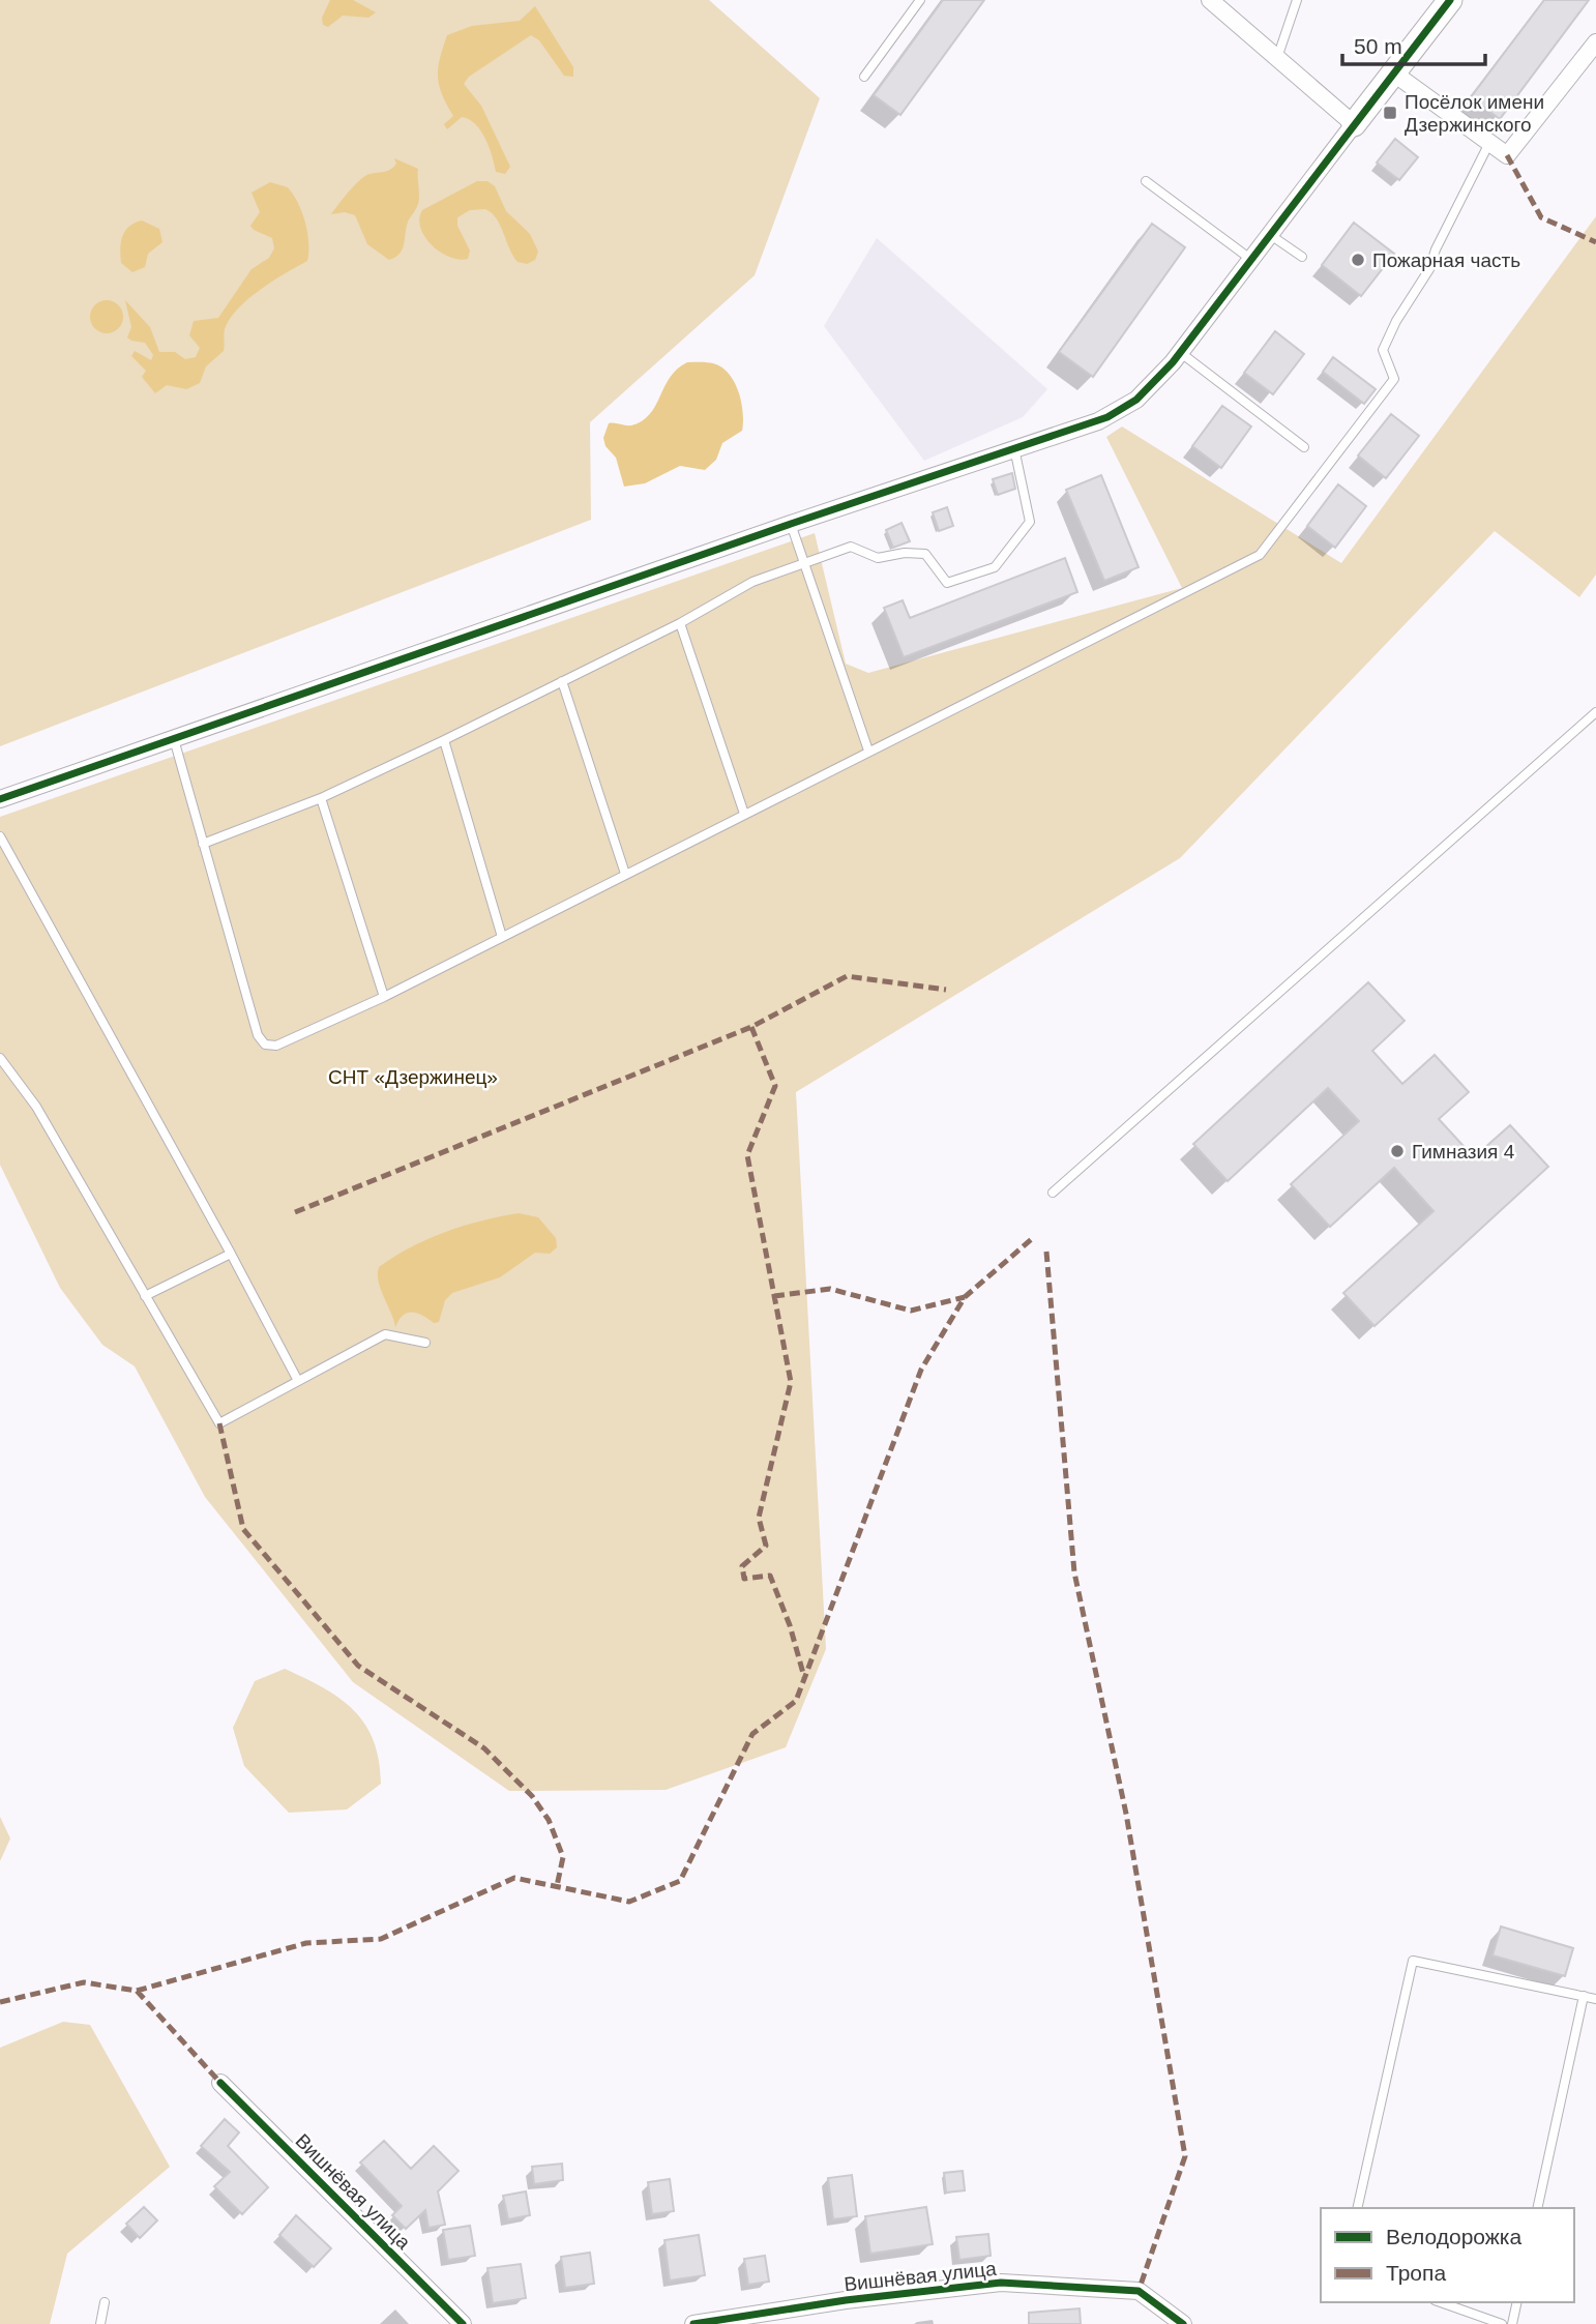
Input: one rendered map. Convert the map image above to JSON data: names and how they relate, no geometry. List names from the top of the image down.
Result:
{
  "streets": {
    "street": ["Вишнёвая улица"]
  },
  "parks": ["СНТ «Дзержинец»"],
  "places": {
    "transit": ["Посёлок имени Дзержинского"],
    "other": ["Пожарная часть", "Гимназия 4"]
  },
  "legend": ["Велодорожка", "Тропа"],
  "scale_bar": "50 m"
}
